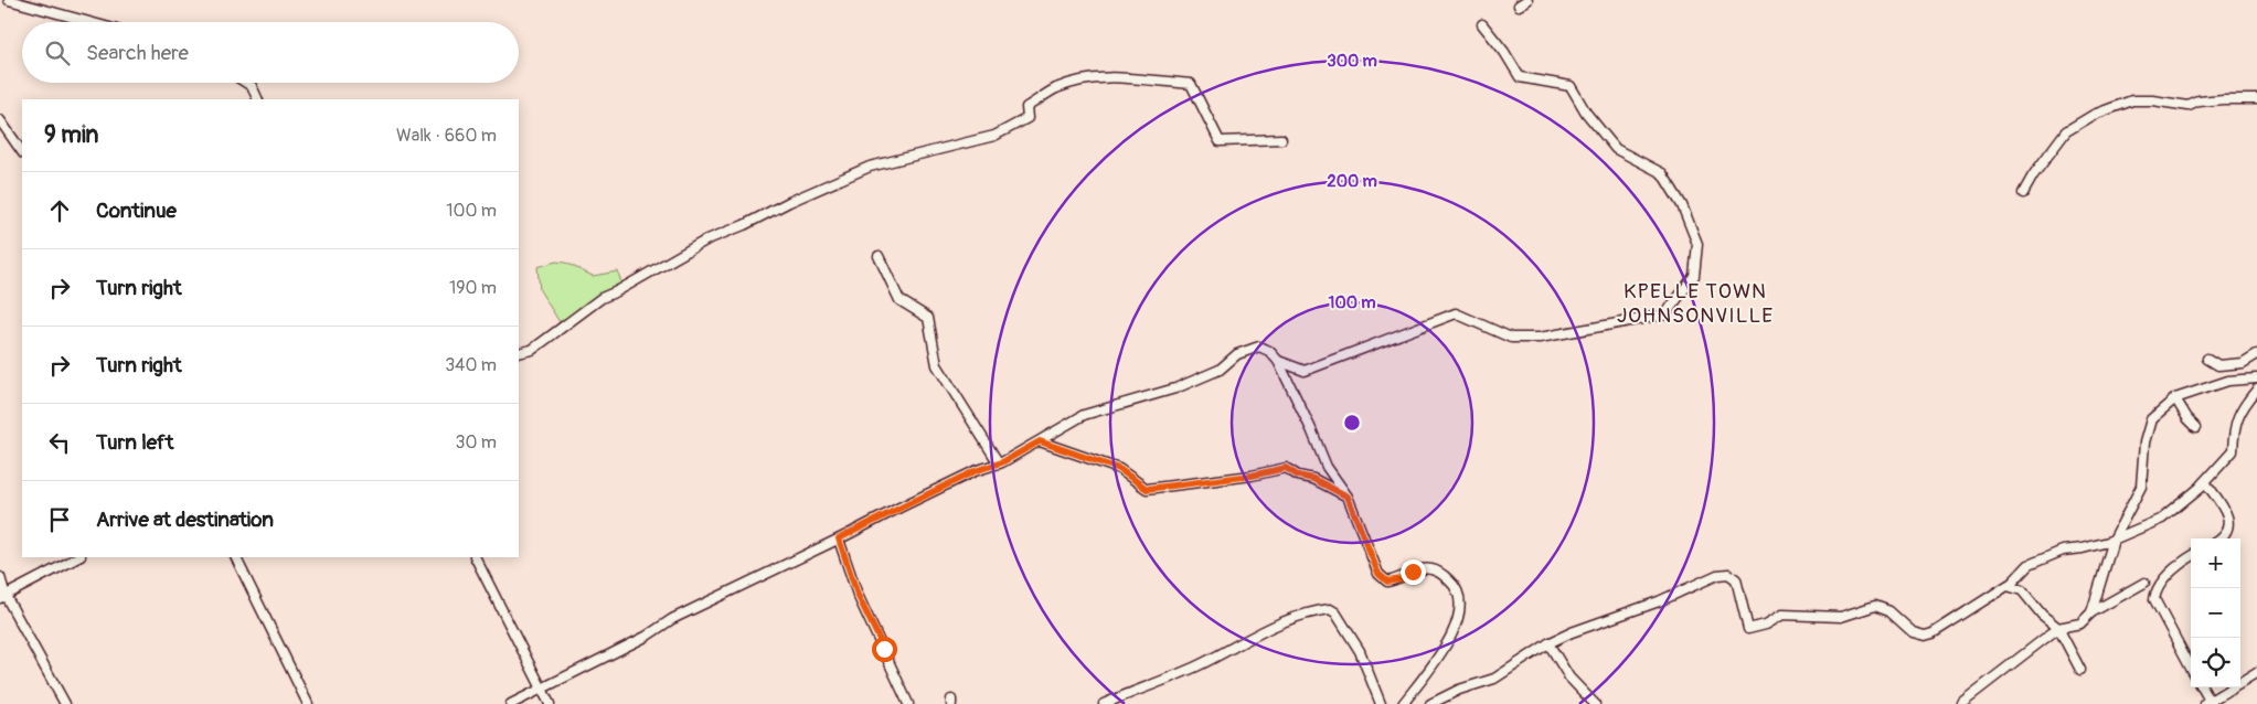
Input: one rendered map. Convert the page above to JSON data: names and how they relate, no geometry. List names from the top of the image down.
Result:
{
  "districts": ["KPELLE TOWN JOHNSONVILLE"],
  "page": {
    "search": "Search here",
    "heading": ["9 min", "Walk · 660 m"],
    "list": [
      ["Continue", "100 m"],
      ["Turn right", "190 m"],
      ["Turn right", "340 m"],
      ["Turn left", "30 m"],
      "Arrive at destination"
    ],
    "map_buttons": ["+", "−"]
  },
  "rings": ["300 m", "200 m", "100 m"]
}
